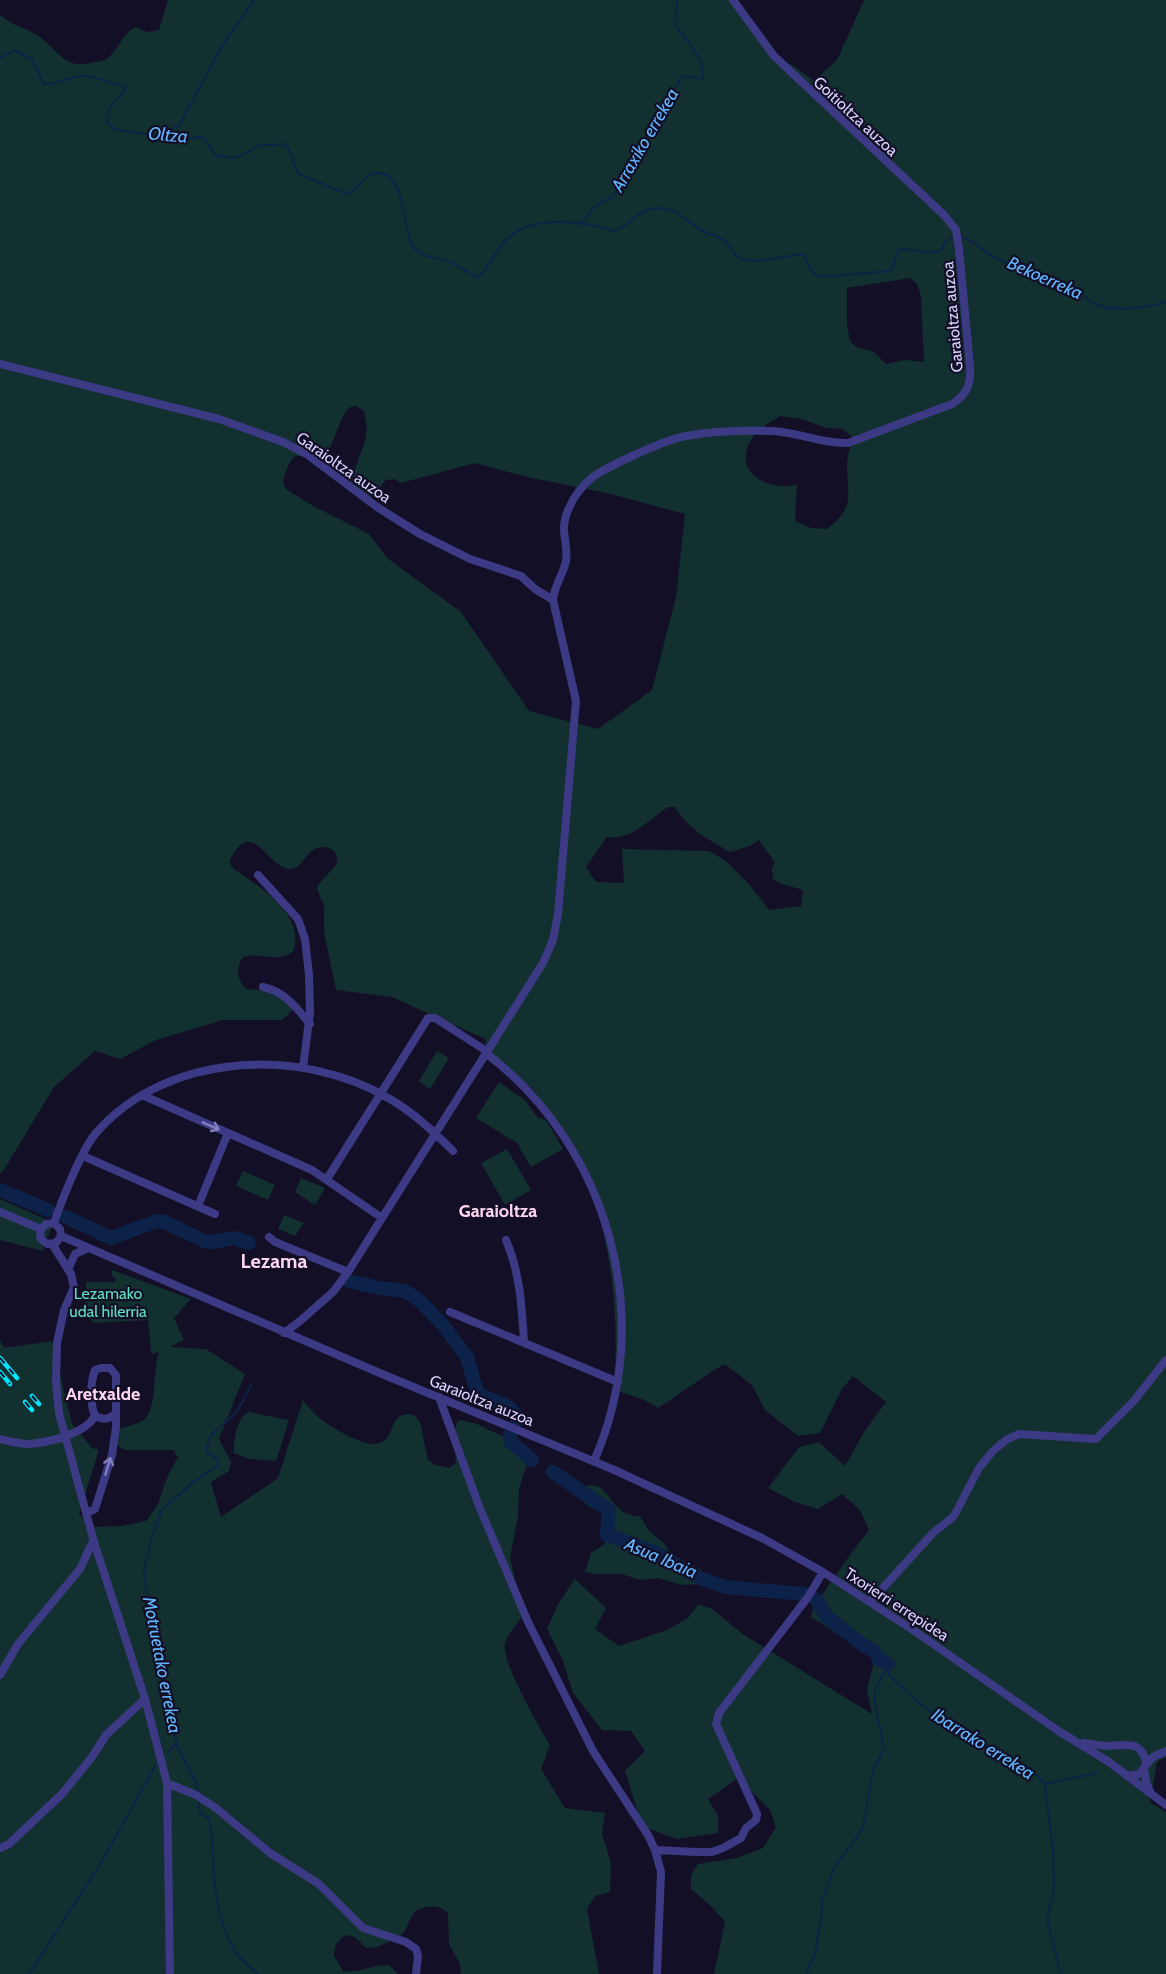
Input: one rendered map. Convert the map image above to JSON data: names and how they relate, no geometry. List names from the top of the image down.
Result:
{
  "streets": {
    "street": ["Goitioltza auzoa", "Garaioltza auzoa", "Txorierri errepidea"]
  },
  "crossings": [
    ["Goitioltza auzoa", "Garaioltza auzoa"],
    ["Garaioltza auzoa", "Txorierri errepidea"]
  ],
  "districts": ["Garaioltza", "Lezama", "Aretxalde"],
  "water": [
    "Oltza",
    "Arraxiko errekea",
    "Bekoerreka",
    "Asua Ibaia",
    "Motruetako errekea",
    "Ibarrako errekea"
  ],
  "parks": ["Lezamako udal hilerria"]
}
